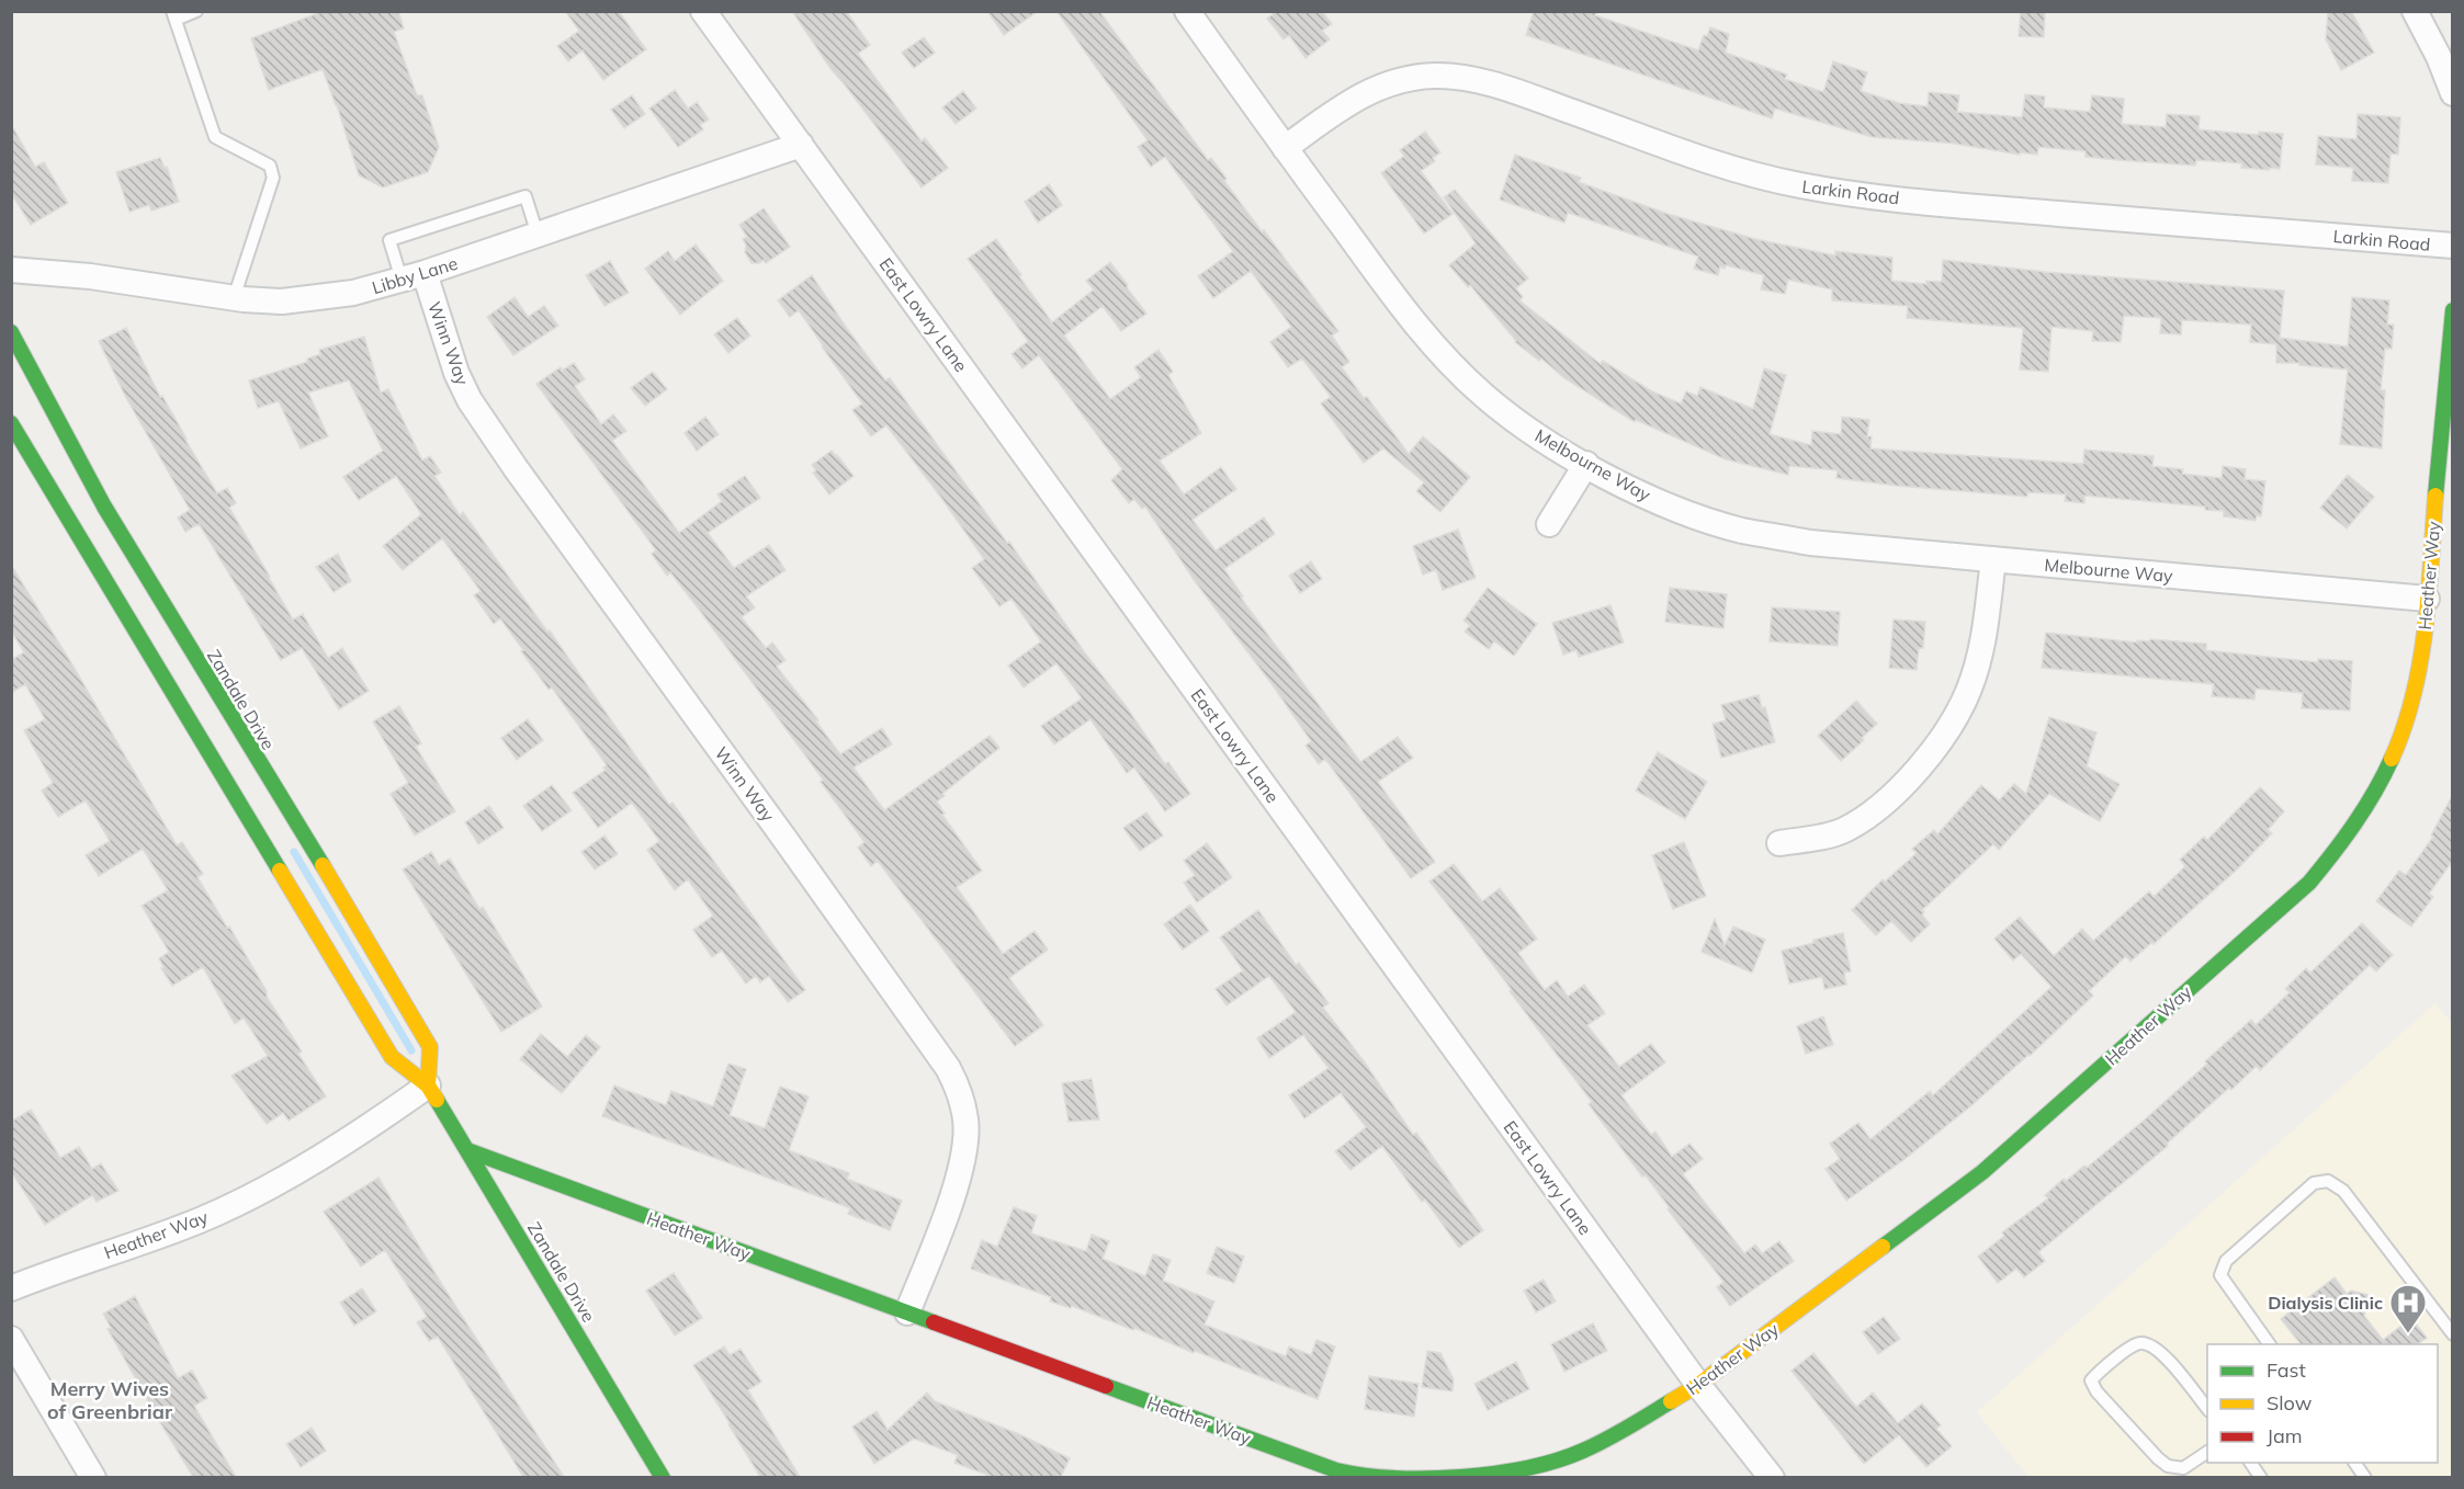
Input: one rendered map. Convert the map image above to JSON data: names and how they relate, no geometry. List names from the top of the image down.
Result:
{
  "streets": {
    "street": [
      "Larkin Road",
      "Libby Lane",
      "East Lowry Lane",
      "Winn Way",
      "Melbourne Way",
      "Heather Way",
      "Zandale Drive"
    ]
  },
  "crossings": [
    ["Larkin Road", "Melbourne Way"],
    ["Libby Lane", "East Lowry Lane"],
    ["Libby Lane", "Winn Way"],
    ["East Lowry Lane", "Heather Way"],
    ["Winn Way", "Heather Way"],
    ["Melbourne Way", "Heather Way"],
    ["Heather Way", "Zandale Drive"]
  ],
  "districts": ["Merry Wives of Greenbriar"],
  "places": {
    "hospital": ["Dialysis Clinic"]
  },
  "legend": ["Fast", "Slow", "Jam"]
}
